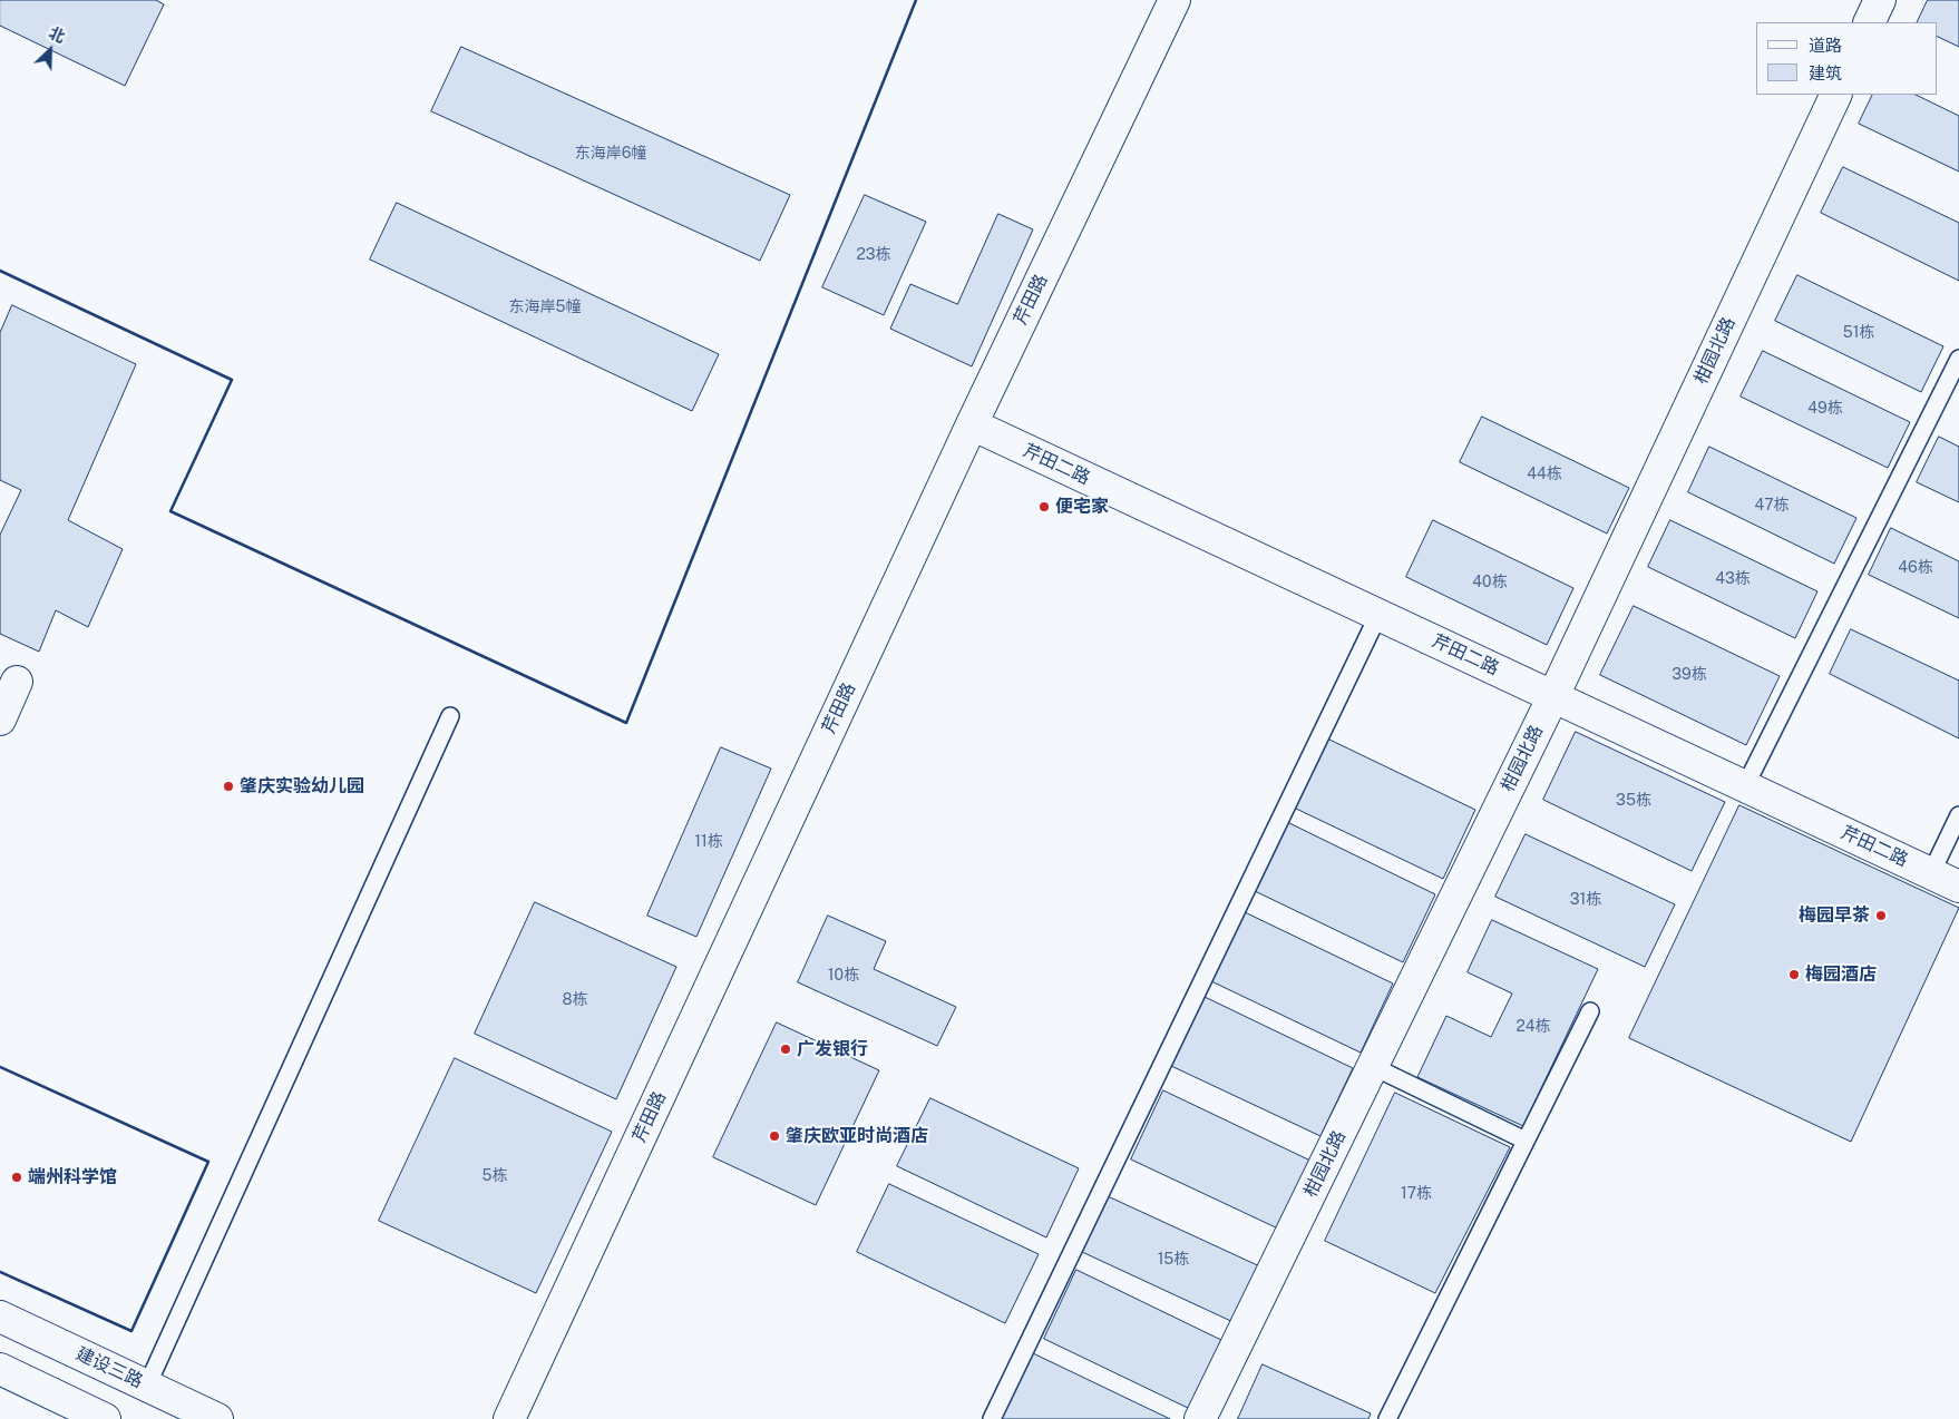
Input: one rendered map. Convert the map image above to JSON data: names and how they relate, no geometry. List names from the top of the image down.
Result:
{
  "streets": {
    "street": [
      "芹田路",
      "柑园北路",
      "芹田二路",
      "建设三路"
    ]
  },
  "crossings": [
    ["芹田路", "芹田二路"],
    ["柑园北路", "芹田二路"]
  ],
  "places": [
    "便宅家",
    "肇庆实验幼儿园",
    "梅园早茶",
    "梅园酒店",
    "广发银行",
    "肇庆欧亚时尚酒店",
    "端州科学馆"
  ],
  "house_numbers": [
    "东海岸6幢",
    "23栋",
    "东海岸5幢",
    "51栋",
    "49栋",
    "44栋",
    "47栋",
    "46栋",
    "43栋",
    "40栋",
    "39栋",
    "35栋",
    "11栋",
    "31栋",
    "10栋",
    "8栋",
    "24栋",
    "5栋",
    "17栋",
    "15栋"
  ],
  "legend": ["道路", "建筑"],
  "north": "top right"
}
